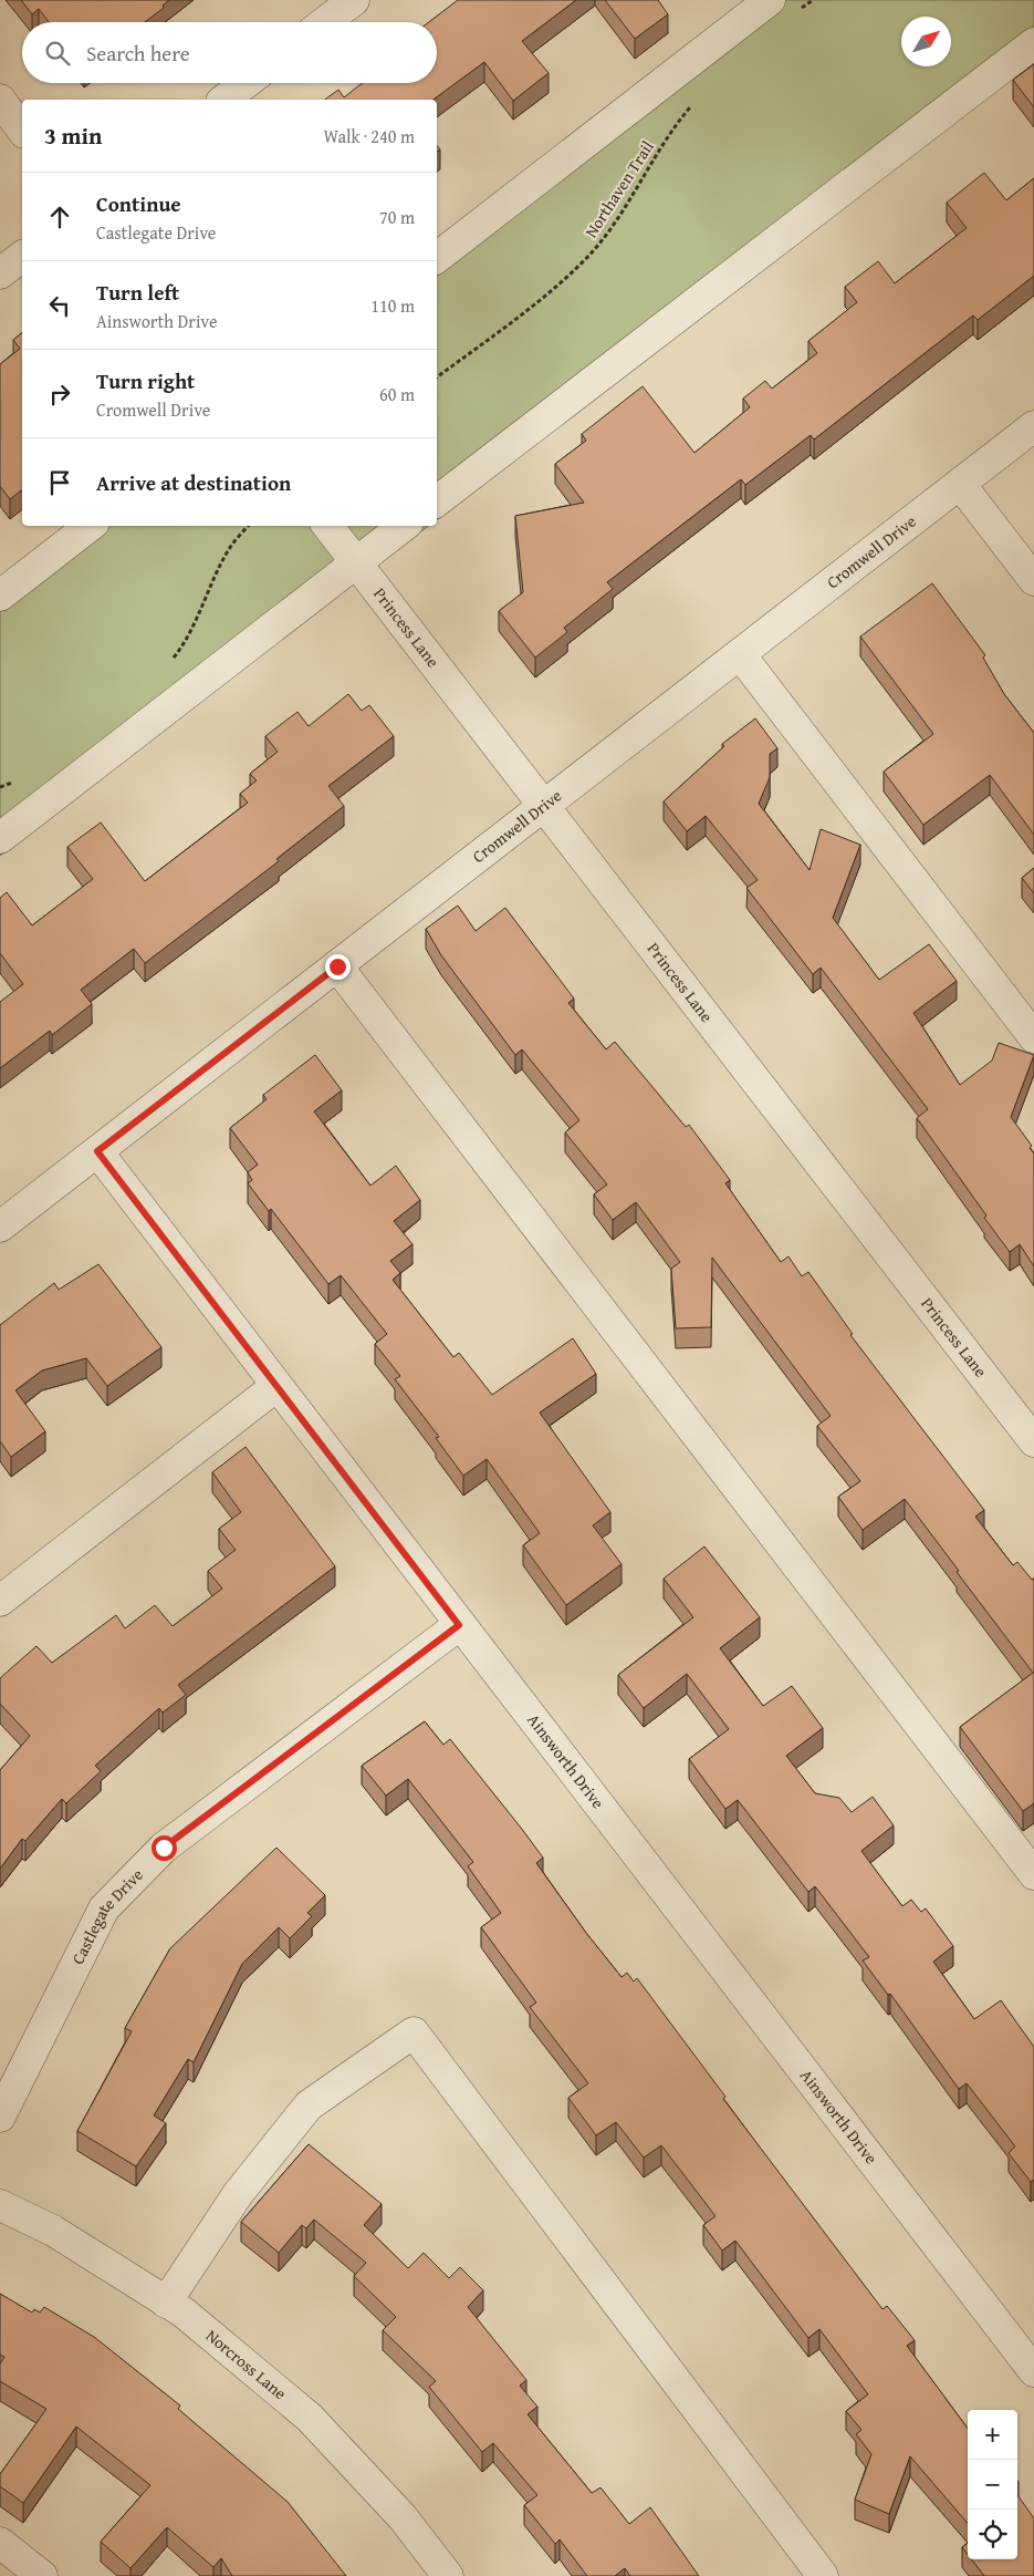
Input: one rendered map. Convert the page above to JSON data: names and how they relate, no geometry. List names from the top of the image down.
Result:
{
  "streets": {
    "street": [
      "Cromwell Drive",
      "Princess Lane",
      "Ainsworth Drive",
      "Castlegate Drive",
      "Norcross Lane"
    ],
    "path": ["Northaven Trail"]
  },
  "crossings": [
    ["Cromwell Drive", "Princess Lane"],
    ["Cromwell Drive", "Ainsworth Drive"],
    ["Ainsworth Drive", "Castlegate Drive"]
  ],
  "north": "top right",
  "page": {
    "search": "Search here",
    "heading": ["3 min", "Walk · 240 m"],
    "list": [
      ["Continue", "Castlegate Drive", "70 m"],
      ["Turn left", "Ainsworth Drive", "110 m"],
      ["Turn right", "Cromwell Drive", "60 m"],
      "Arrive at destination"
    ],
    "map_buttons": ["+", "−"]
  }
}
